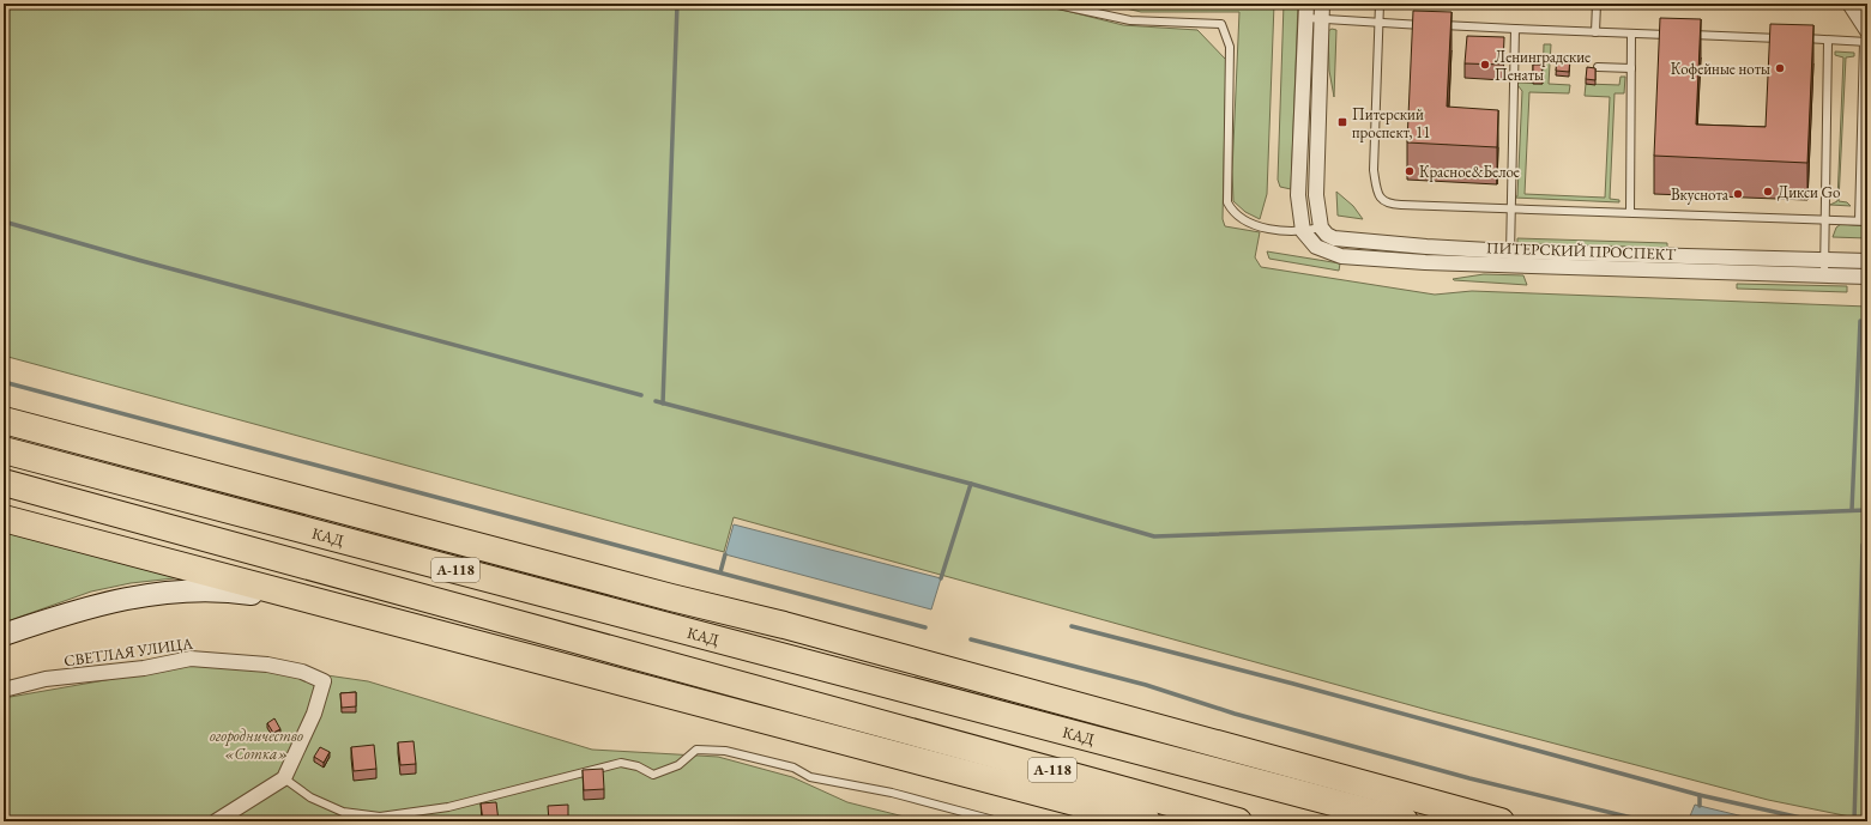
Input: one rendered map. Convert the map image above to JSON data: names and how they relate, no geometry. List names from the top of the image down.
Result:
{
  "streets": {
    "highway": ["КАД", "А-118"],
    "street": ["ПИТЕРСКИЙ ПРОСПЕКТ", "СВЕТЛАЯ УЛИЦА"]
  },
  "parks": ["огородничество «Сотка»"],
  "places": {
    "other": [
      "Ленинградские Пенаты",
      "Кофейные ноты",
      "Красное&Белое",
      "Дикси Go",
      "Вкуснота"
    ],
    "transit": ["Питерский проспект, 11"]
  }
}
